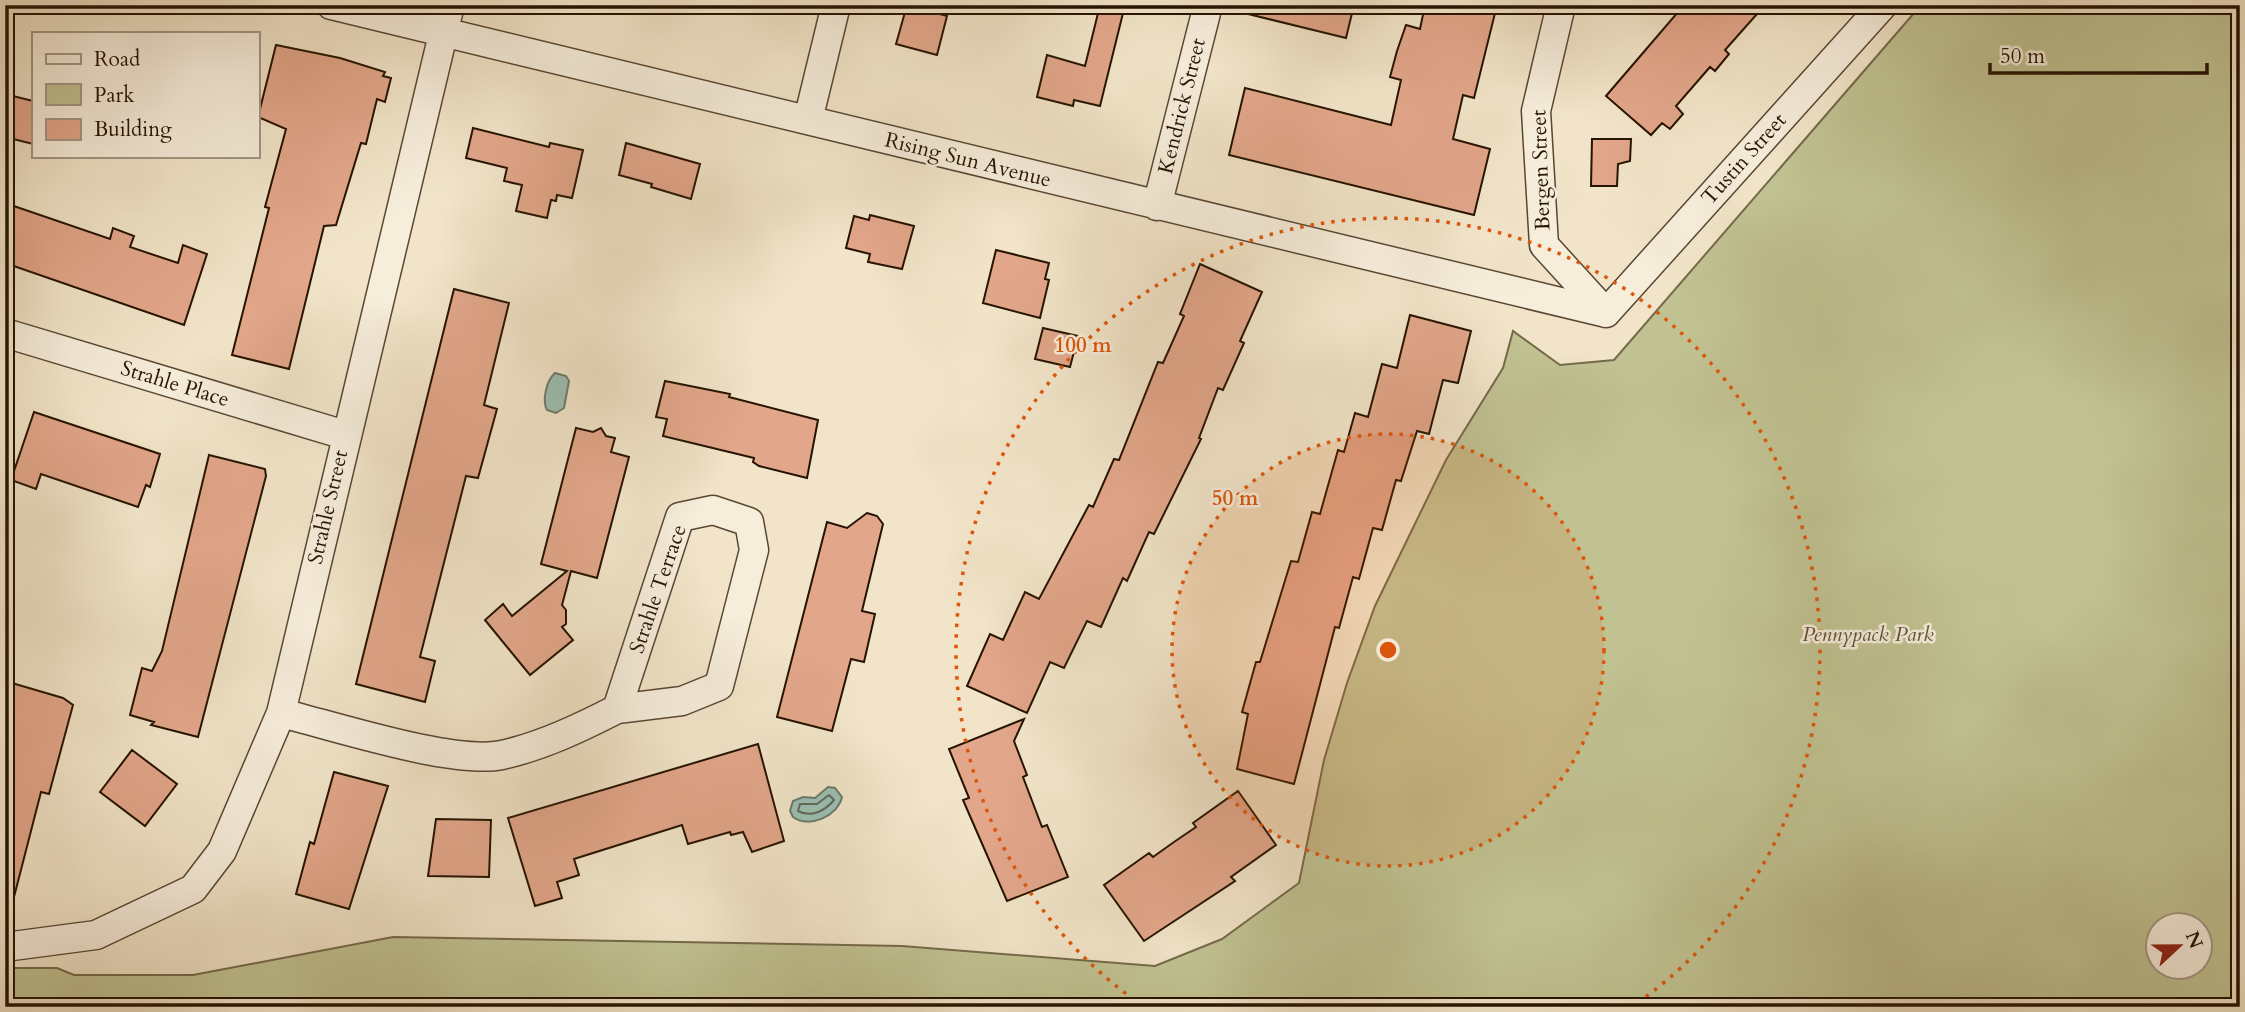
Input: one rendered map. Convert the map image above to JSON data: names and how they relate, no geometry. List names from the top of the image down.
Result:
{
  "streets": {
    "street": [
      "Kendrick Street",
      "Tustin Street",
      "Rising Sun Avenue",
      "Bergen Street",
      "Strahle Place",
      "Strahle Street",
      "Strahle Terrace"
    ]
  },
  "crossings": [
    ["Kendrick Street", "Rising Sun Avenue"],
    ["Tustin Street", "Rising Sun Avenue"],
    ["Tustin Street", "Bergen Street"],
    ["Rising Sun Avenue", "Bergen Street"],
    ["Rising Sun Avenue", "Strahle Street"],
    ["Strahle Place", "Strahle Street"],
    ["Strahle Street", "Strahle Terrace"]
  ],
  "parks": ["Pennypack Park"],
  "legend": ["Road", "Park", "Building"],
  "scale_bar": "50 m",
  "north": "right",
  "rings": ["100 m", "50 m"]
}
